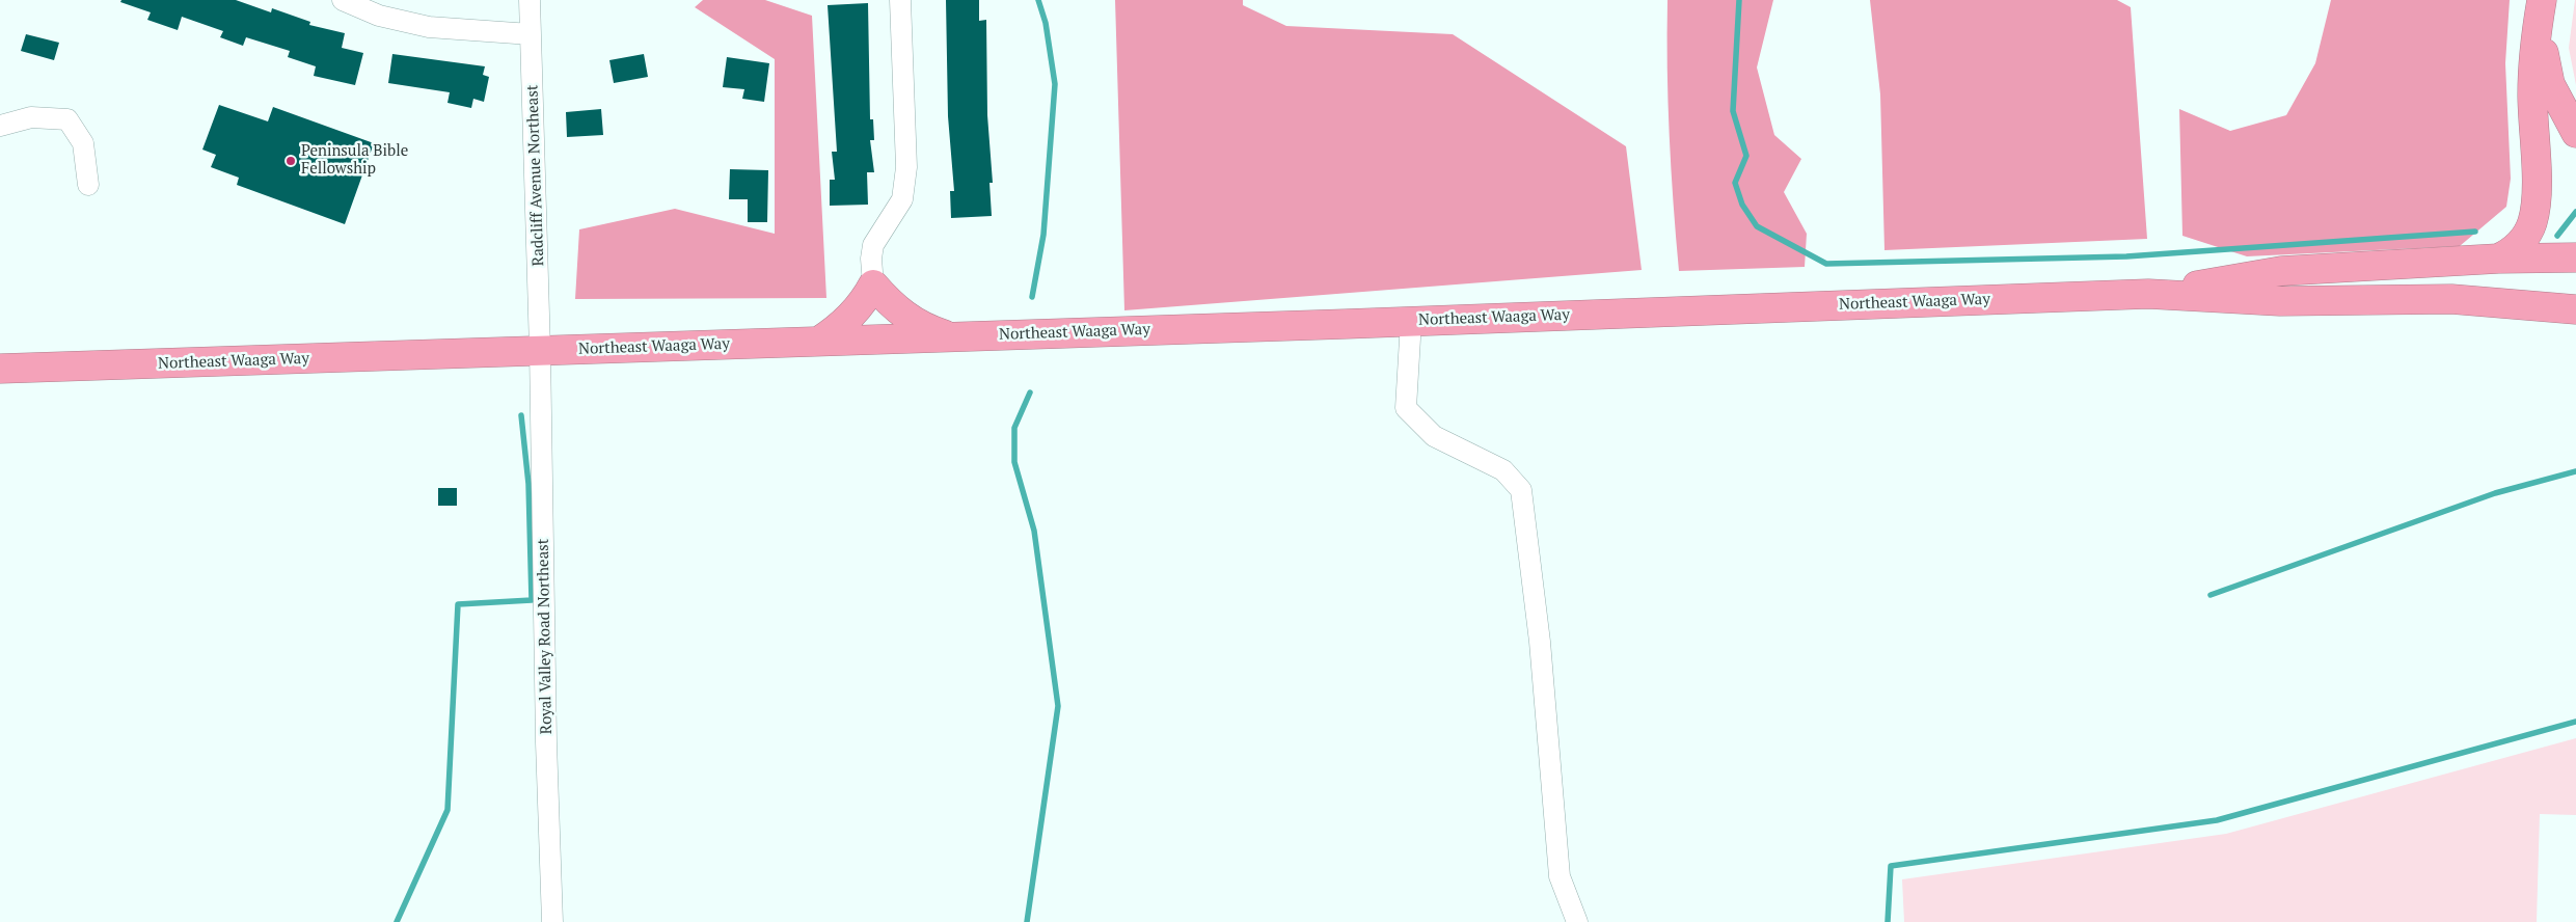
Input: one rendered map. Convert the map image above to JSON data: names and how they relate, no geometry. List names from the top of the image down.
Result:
{
  "streets": {
    "highway": ["Northeast Waaga Way"],
    "street": ["Radcliff Avenue Northeast", "Royal Valley Road Northeast"]
  },
  "crossings": [
    ["Radcliff Avenue Northeast", "Northeast Waaga Way"],
    ["Radcliff Avenue Northeast", "Royal Valley Road Northeast"],
    ["Northeast Waaga Way", "Royal Valley Road Northeast"]
  ],
  "places": ["Peninsula Bible Fellowship"]
}
